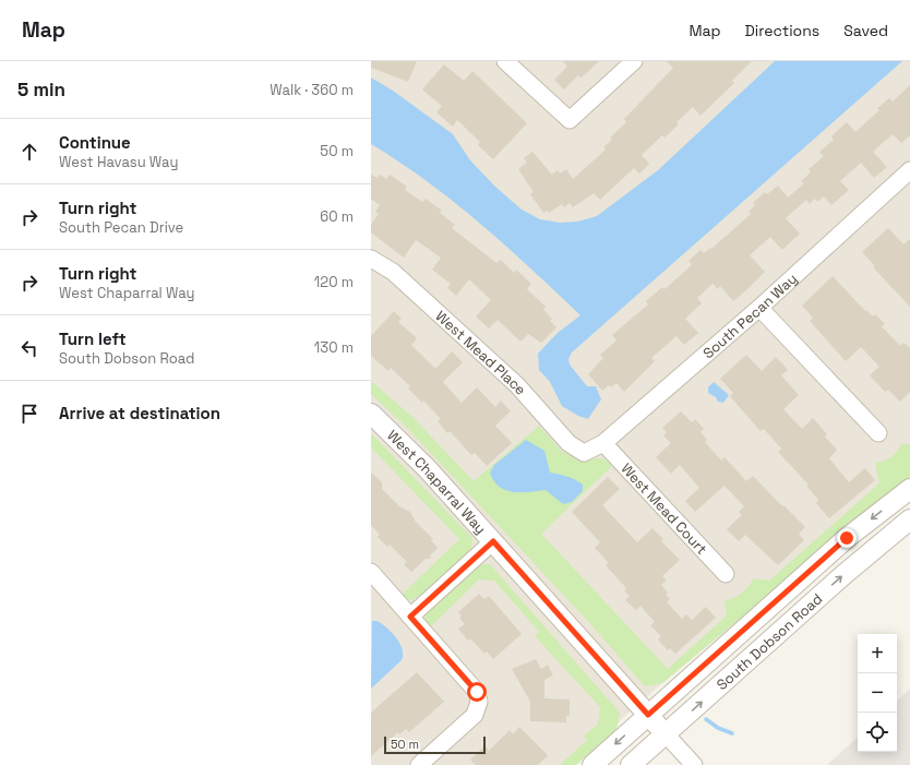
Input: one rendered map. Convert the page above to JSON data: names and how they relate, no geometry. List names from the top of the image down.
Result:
{
  "streets": {
    "street": [
      "South Pecan Way",
      "West Mead Place",
      "West Chaparral Way",
      "West Mead Court",
      "South Dobson Road"
    ]
  },
  "crossings": [
    ["South Pecan Way", "West Mead Place"],
    ["South Pecan Way", "West Mead Court"],
    ["West Chaparral Way", "South Dobson Road"]
  ],
  "scale_bar": "50 m",
  "page": {
    "header": "Map",
    "nav": ["Map", "Directions", "Saved"],
    "heading": ["5 min", "Walk · 360 m"],
    "list": [
      ["Continue", "West Havasu Way", "50 m"],
      ["Turn right", "South Pecan Drive", "60 m"],
      ["Turn right", "West Chaparral Way", "120 m"],
      ["Turn left", "South Dobson Road", "130 m"],
      "Arrive at destination"
    ],
    "map_buttons": ["+", "−"],
    "scale": "50 m"
  }
}
